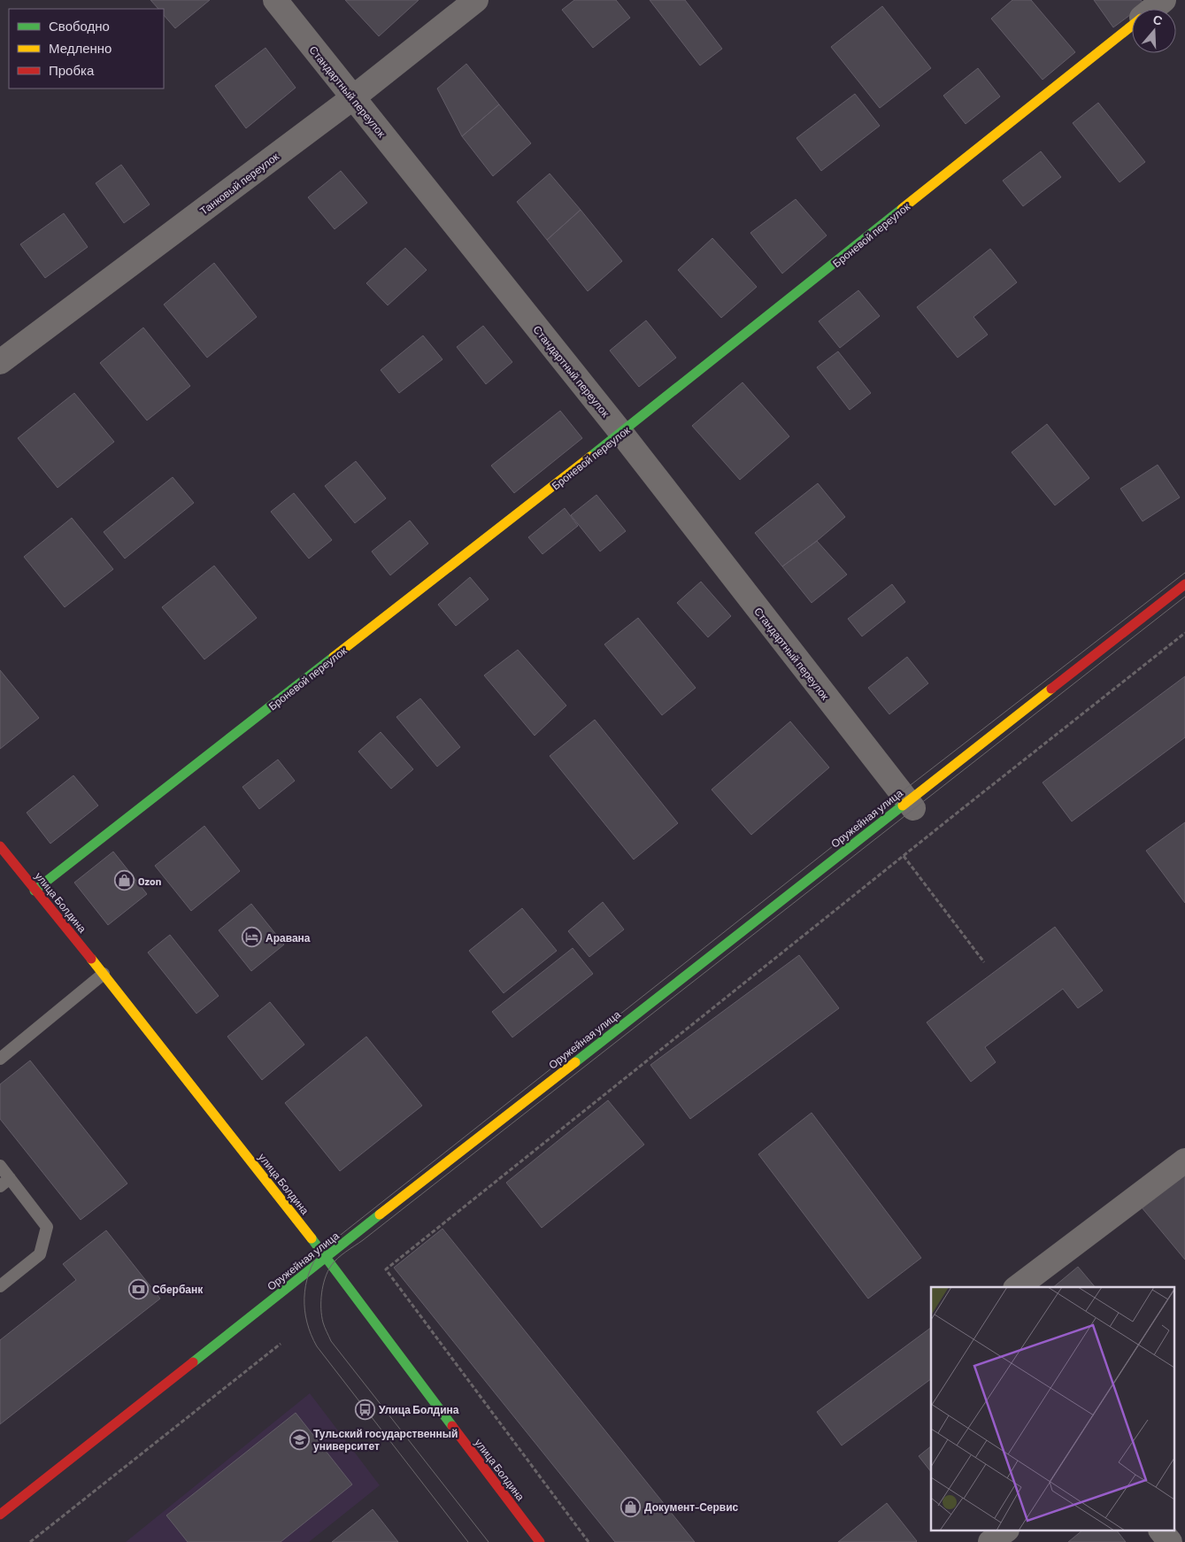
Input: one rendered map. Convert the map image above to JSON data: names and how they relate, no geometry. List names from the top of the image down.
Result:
{
  "streets": {
    "street": [
      "Стандартный переулок",
      "Танковый переулок",
      "Броневой переулок",
      "Оружейная улица",
      "улица Болдина"
    ]
  },
  "crossings": [
    ["Стандартный переулок", "Танковый переулок"],
    ["Стандартный переулок", "Броневой переулок"],
    ["Стандартный переулок", "Оружейная улица"],
    ["Броневой переулок", "улица Болдина"],
    ["Оружейная улица", "улица Болдина"]
  ],
  "places": {
    "shop": ["Ozon", "Документ-Сервис"],
    "hotel": ["Аравана"],
    "bank": ["Сбербанк"],
    "bus stop": ["Улица Болдина"],
    "school or university": ["Тульский государственный университет"]
  },
  "legend": ["Свободно", "Медленно", "Пробка"],
  "north": "top"
}
